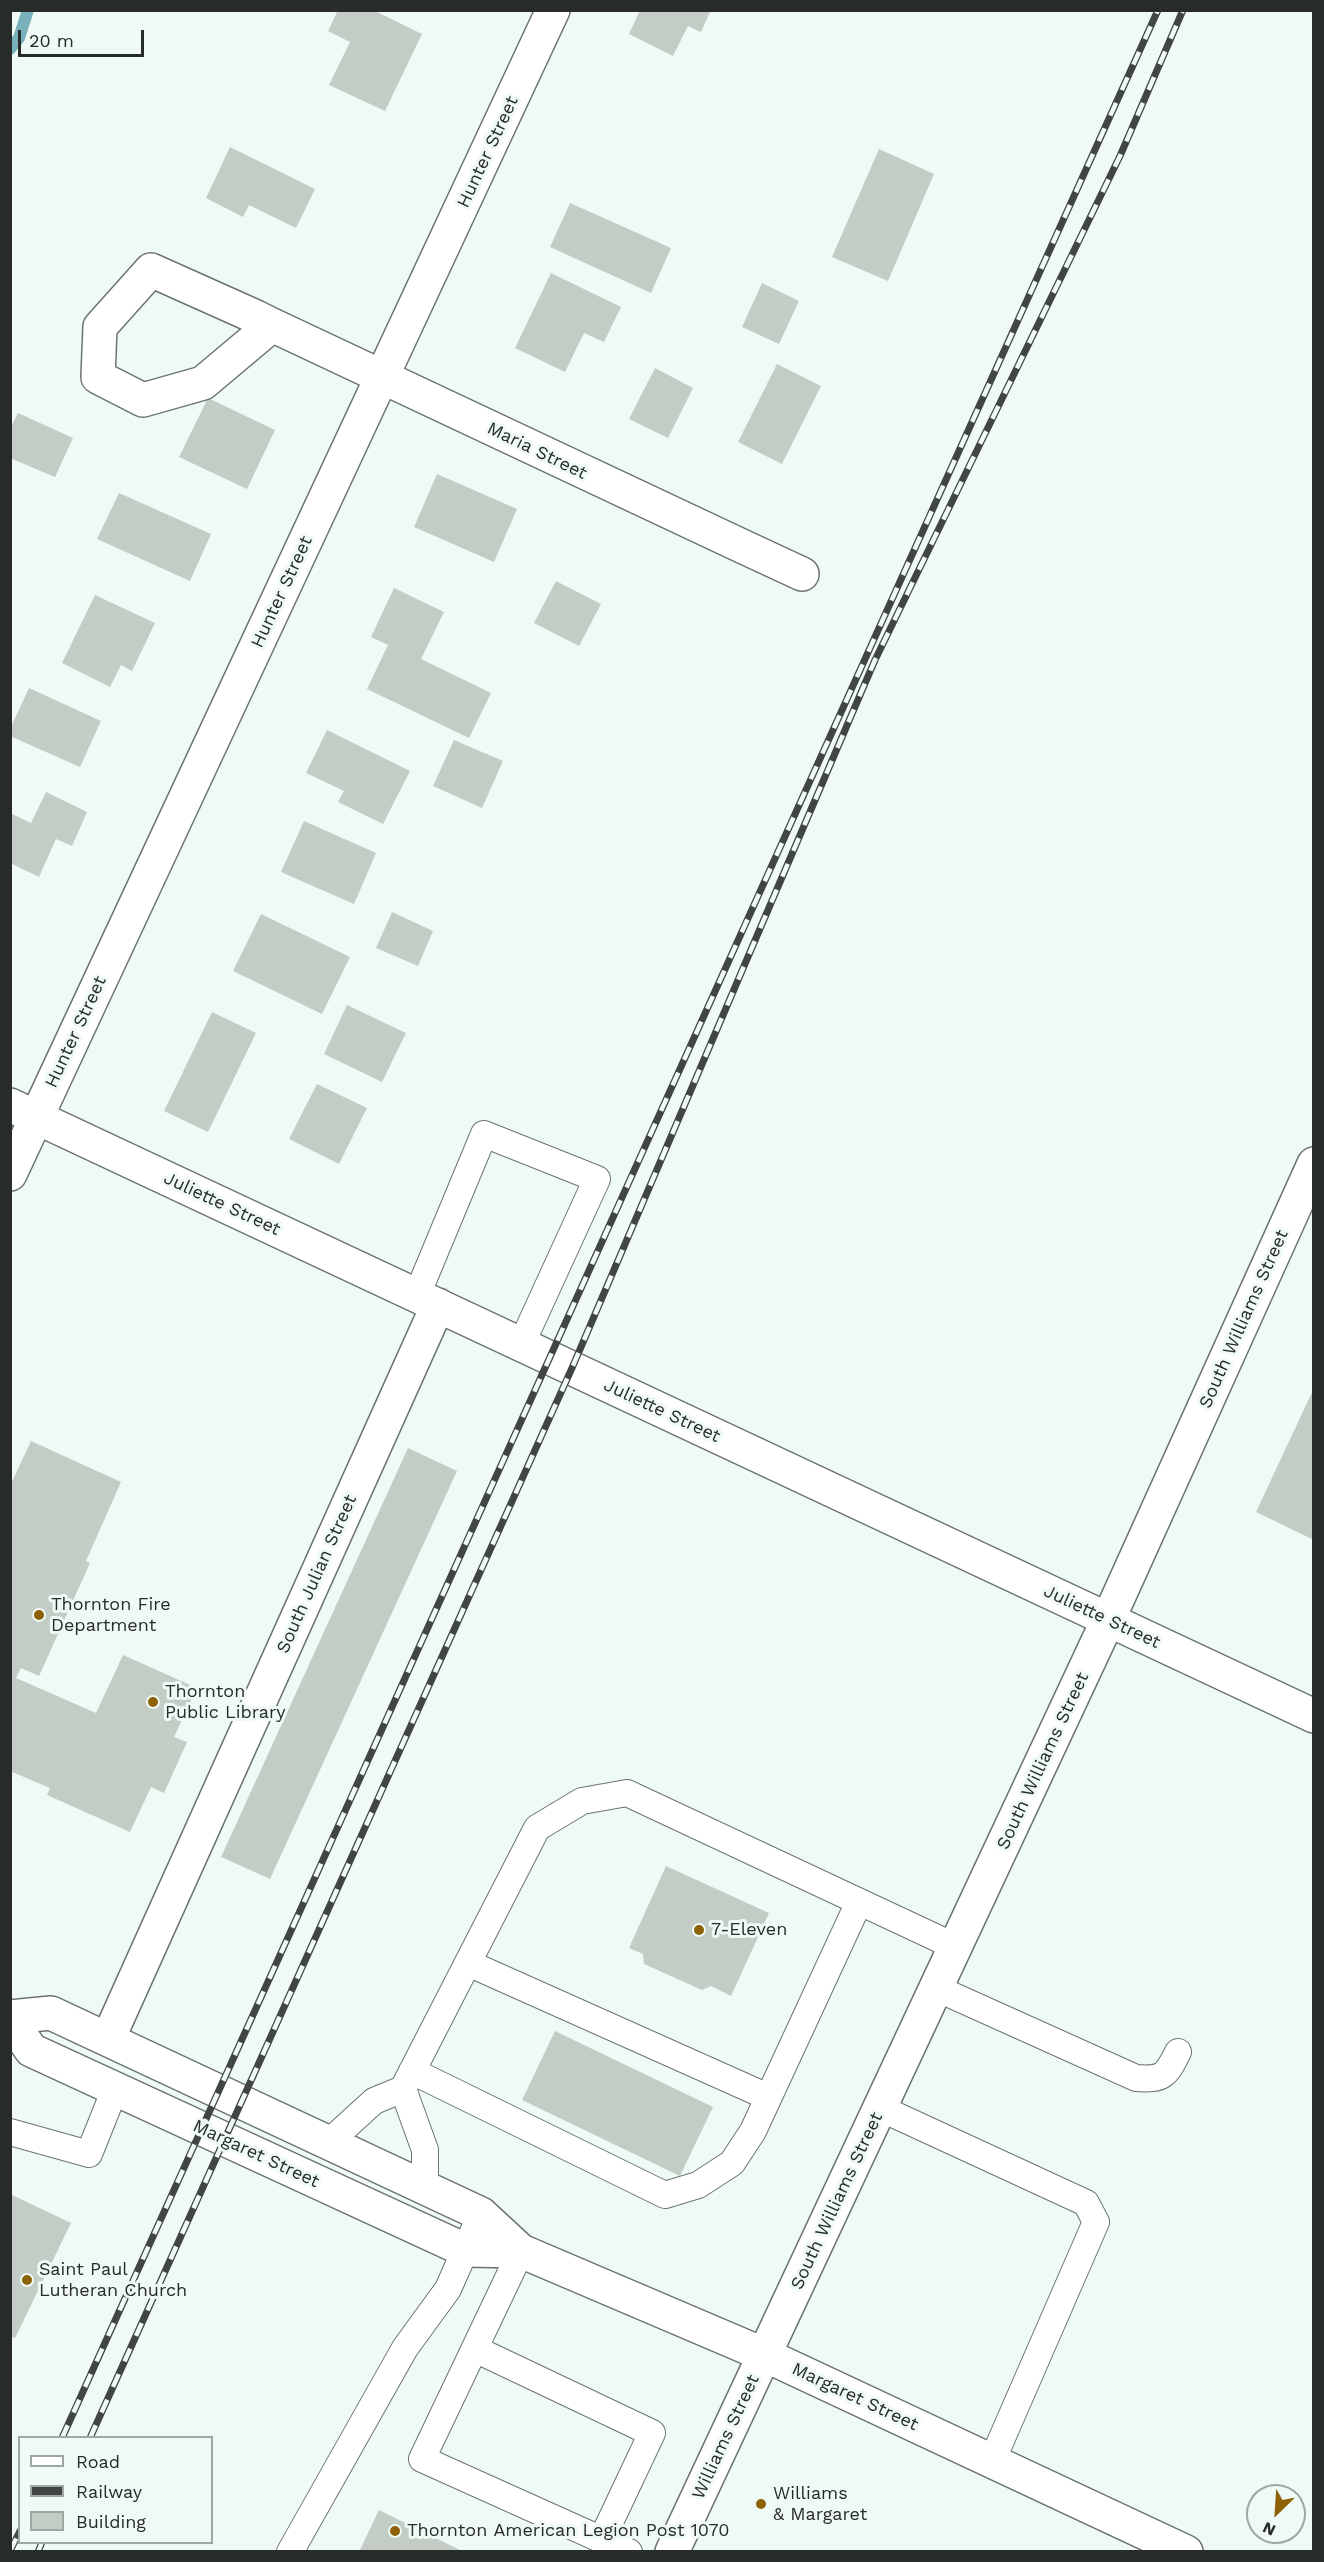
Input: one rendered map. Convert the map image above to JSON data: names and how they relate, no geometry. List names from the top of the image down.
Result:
{
  "streets": {
    "street": [
      "Hunter Street",
      "Maria Street",
      "Juliette Street",
      "South Williams Street",
      "South Julian Street",
      "Margaret Street",
      "Williams Street"
    ]
  },
  "crossings": [
    ["Hunter Street", "Maria Street"],
    ["Hunter Street", "Juliette Street"],
    ["Juliette Street", "South Williams Street"],
    ["Juliette Street", "South Julian Street"],
    ["South Williams Street", "Margaret Street"],
    ["South Williams Street", "Williams Street"],
    ["South Julian Street", "Margaret Street"],
    ["Margaret Street", "Williams Street"]
  ],
  "places": [
    "Thornton Fire Department",
    "Thornton Public Library",
    "7-Eleven",
    "Saint Paul Lutheran Church",
    "Williams & Margaret",
    "Thornton American Legion Post 1070"
  ],
  "legend": ["Road", "Railway", "Building"],
  "scale_bar": "20 m",
  "north": "bottom left"
}
